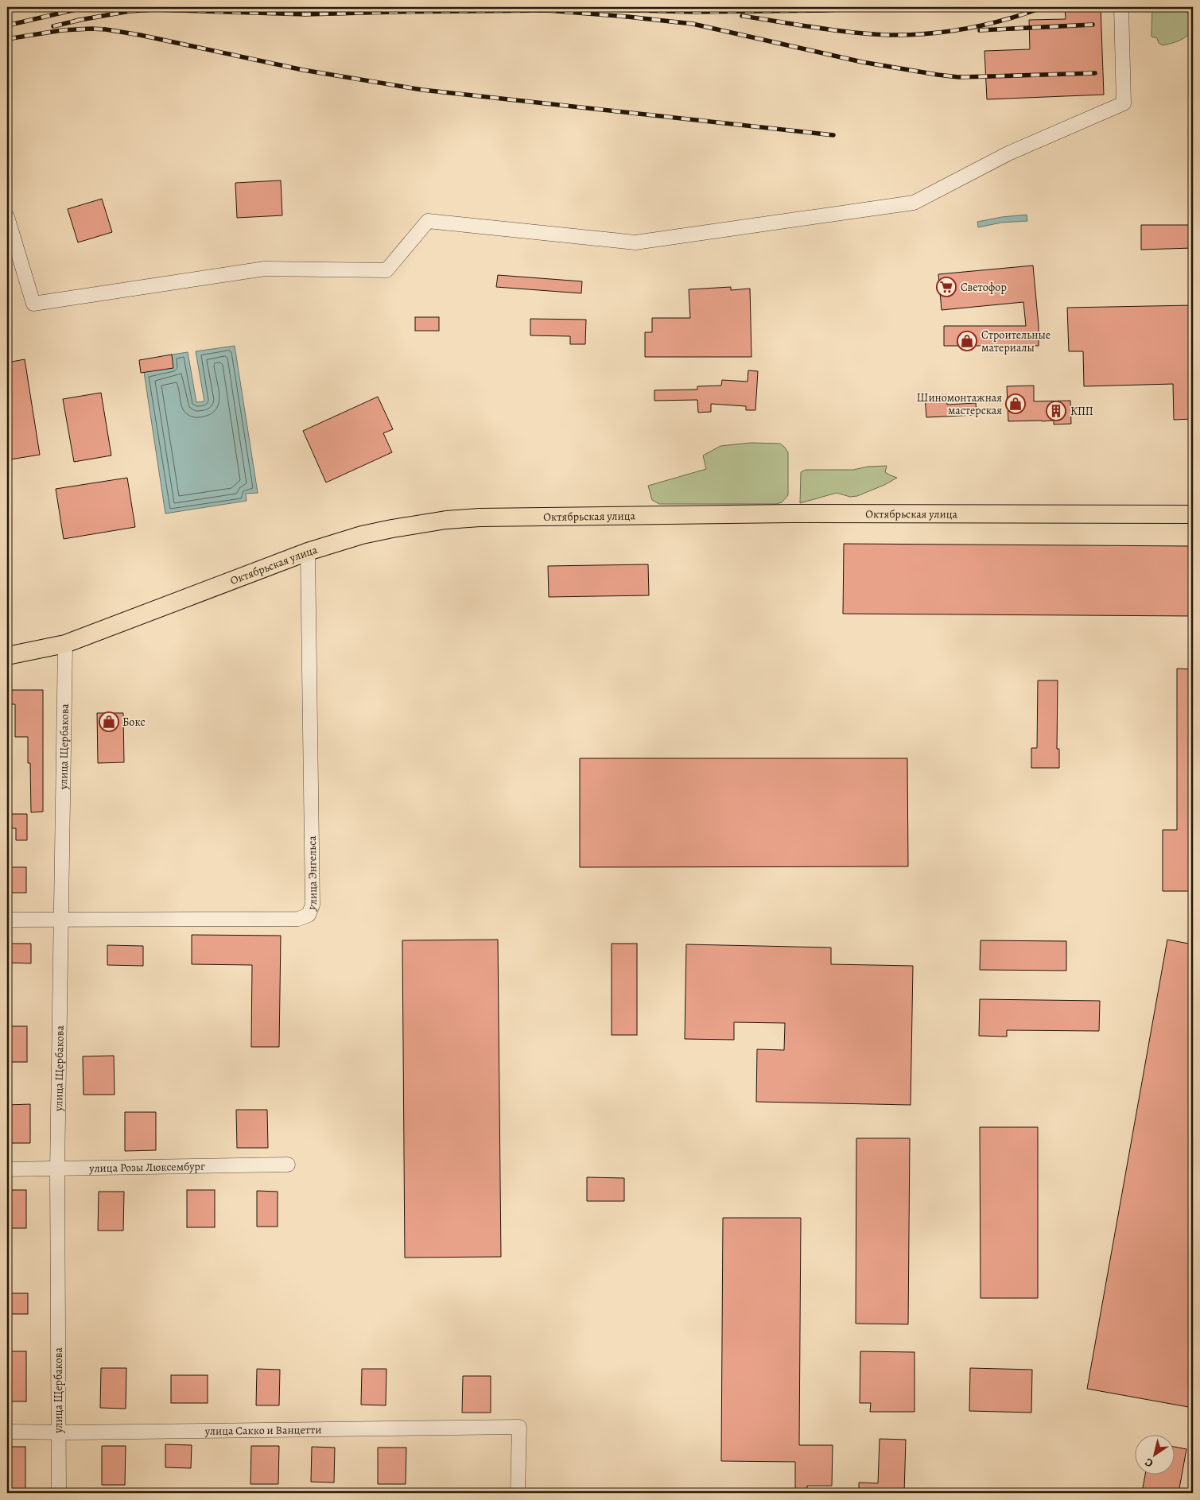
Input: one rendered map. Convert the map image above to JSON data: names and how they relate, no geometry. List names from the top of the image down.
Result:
{
  "streets": {
    "main road": ["Октябрьская улица"],
    "street": [
      "улица Щербакова",
      "улица Энгельса",
      "улица Розы Люксембург",
      "улица Сакко и Ванцетти"
    ]
  },
  "crossings": [
    ["Октябрьская улица", "улица Щербакова"],
    ["Октябрьская улица", "улица Энгельса"],
    ["улица Щербакова", "улица Энгельса"],
    ["улица Щербакова", "улица Розы Люксембург"],
    ["улица Щербакова", "улица Сакко и Ванцетти"]
  ],
  "places": {
    "supermarket": ["Светофор"],
    "shop": ["Строительные материалы", "Шиномонтажная мастерская", "Бокс"],
    "building": ["КПП"]
  },
  "north": "bottom left"
}
